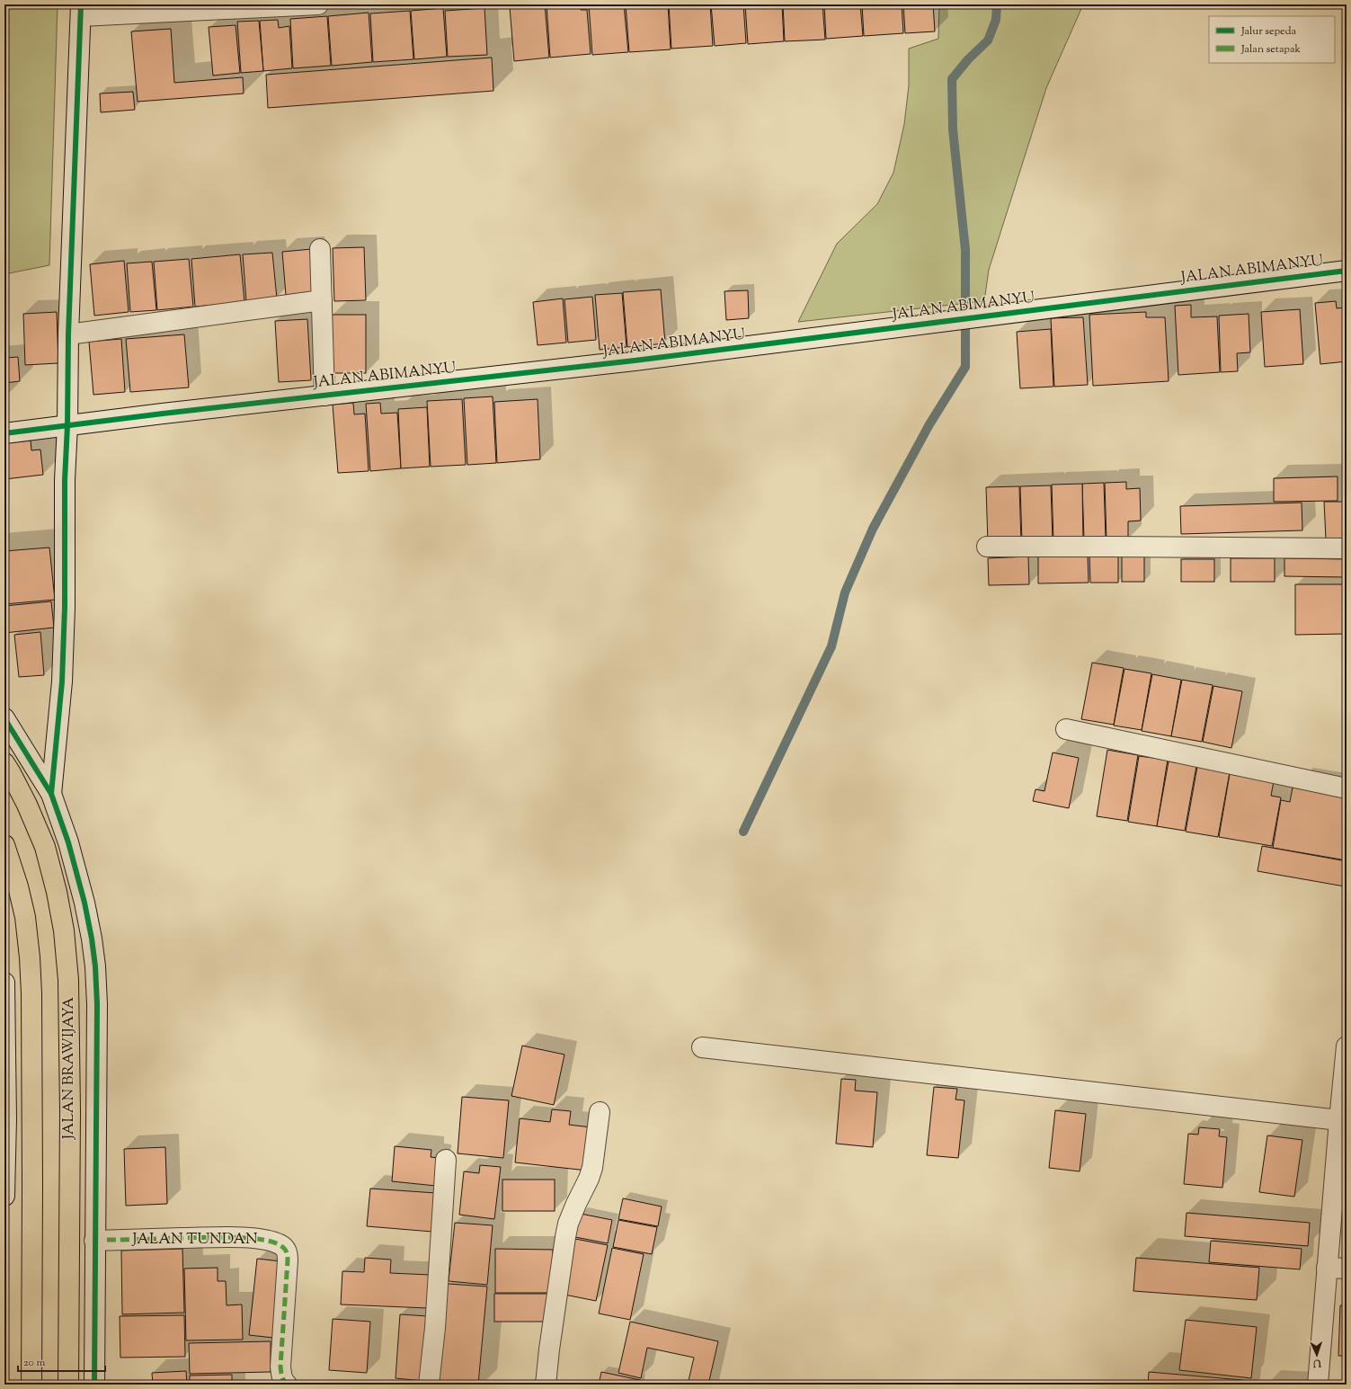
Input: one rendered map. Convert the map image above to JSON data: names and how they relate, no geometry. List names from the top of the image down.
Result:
{
  "streets": {
    "highway": ["JALAN BRAWIJAYA"],
    "street": ["JALAN ABIMANYU", "JALAN TUNDAN"]
  },
  "legend": ["Jalur sepeda", "Jalan setapak"],
  "scale_bar": "20 m",
  "north": "bottom"
}
